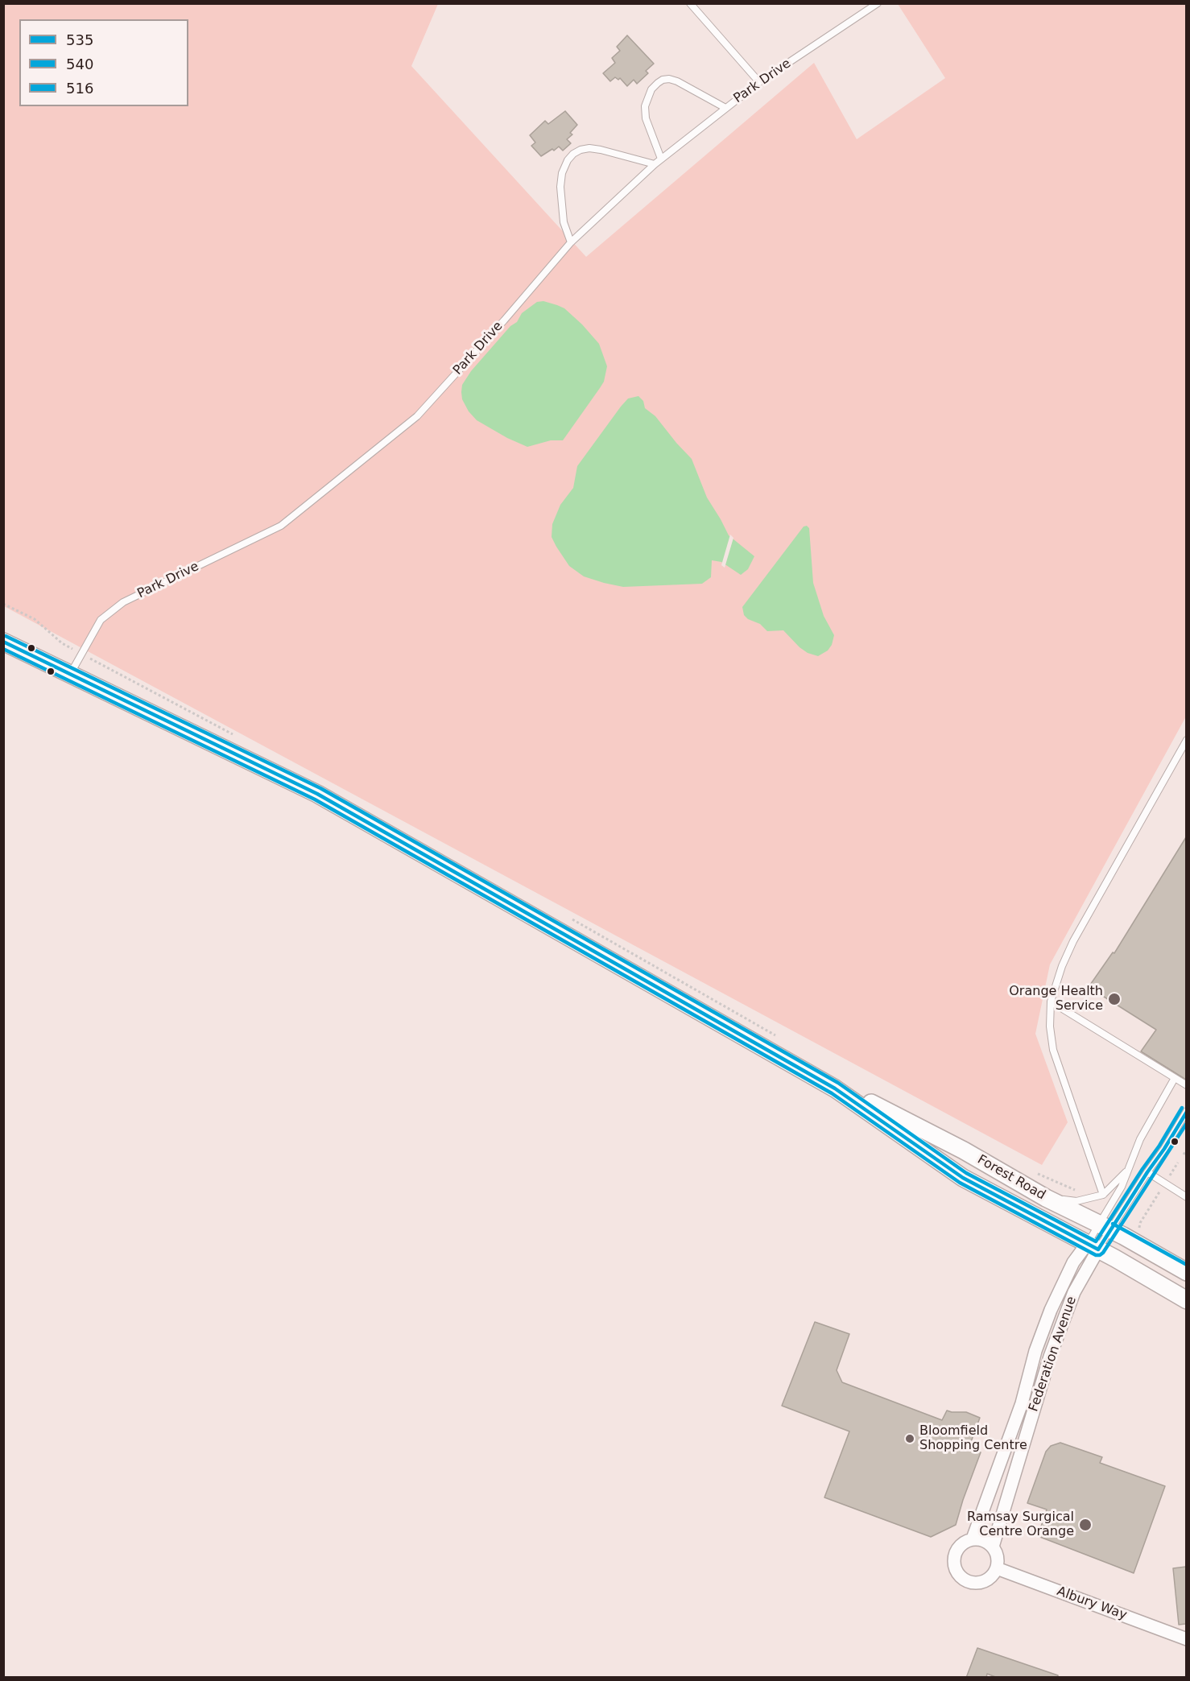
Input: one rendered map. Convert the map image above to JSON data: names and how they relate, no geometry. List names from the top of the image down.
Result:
{
  "streets": {
    "main road": ["Forest Road"],
    "street": ["Federation Avenue", "Albury Way"],
    "lane": ["Park Drive"]
  },
  "crossings": [
    ["Park Drive", "Forest Road"],
    ["Forest Road", "Federation Avenue"],
    ["Federation Avenue", "Albury Way"]
  ],
  "places": ["Orange Health Service", "Bloomfield Shopping Centre", "Ramsay Surgical Centre Orange"],
  "lines": ["transit line 516", "transit line 535", "transit line 540"],
  "legend": ["535", "540", "516"]
}
